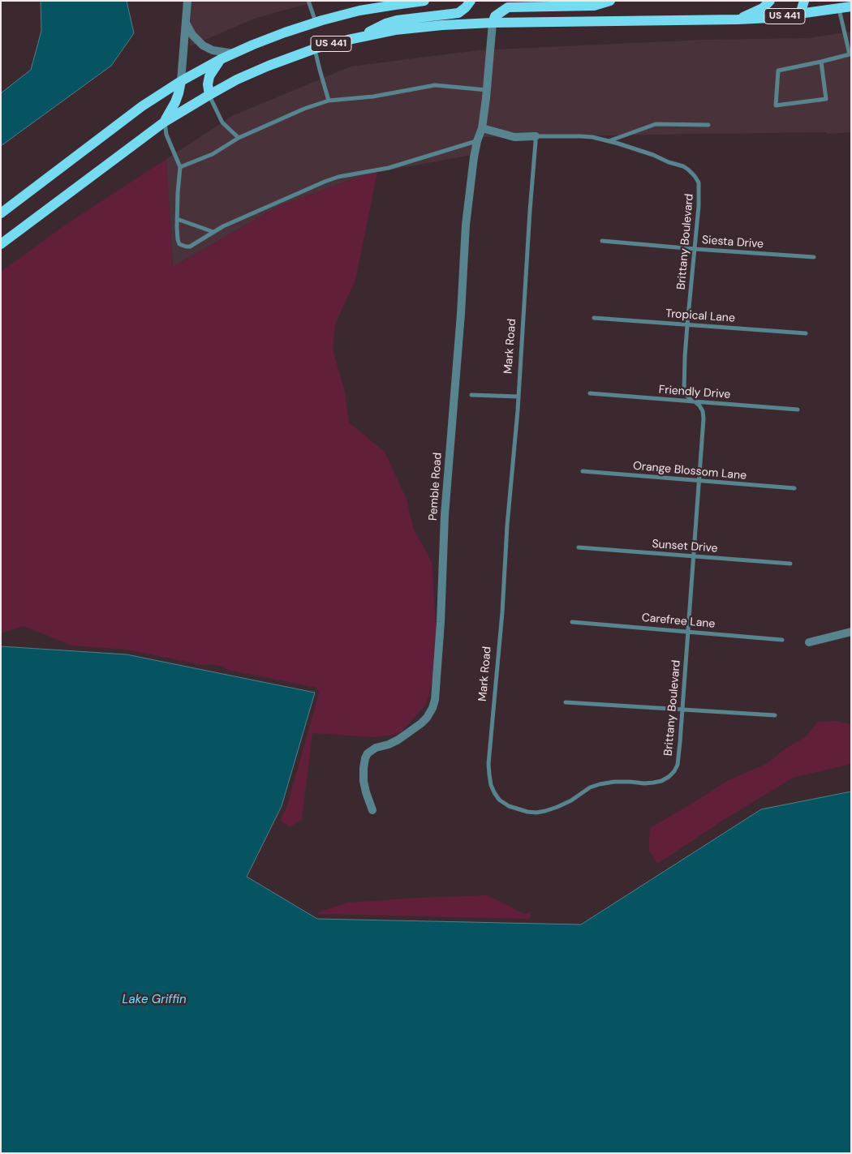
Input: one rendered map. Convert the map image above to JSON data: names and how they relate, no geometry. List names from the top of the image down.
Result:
{
  "streets": {
    "main road": ["US 441"],
    "street": ["Pemble Road"],
    "lane": [
      "Brittany Boulevard",
      "Siesta Drive",
      "Tropical Lane",
      "Mark Road",
      "Friendly Drive",
      "Orange Blossom Lane",
      "Sunset Drive",
      "Carefree Lane"
    ]
  },
  "crossings": [
    ["Brittany Boulevard", "Siesta Drive"],
    ["Brittany Boulevard", "Tropical Lane"],
    ["Brittany Boulevard", "Mark Road"],
    ["Brittany Boulevard", "Friendly Drive"],
    ["Brittany Boulevard", "Orange Blossom Lane"],
    ["Brittany Boulevard", "Sunset Drive"],
    ["Brittany Boulevard", "Carefree Lane"]
  ],
  "water": ["Lake Griffin"]
}
